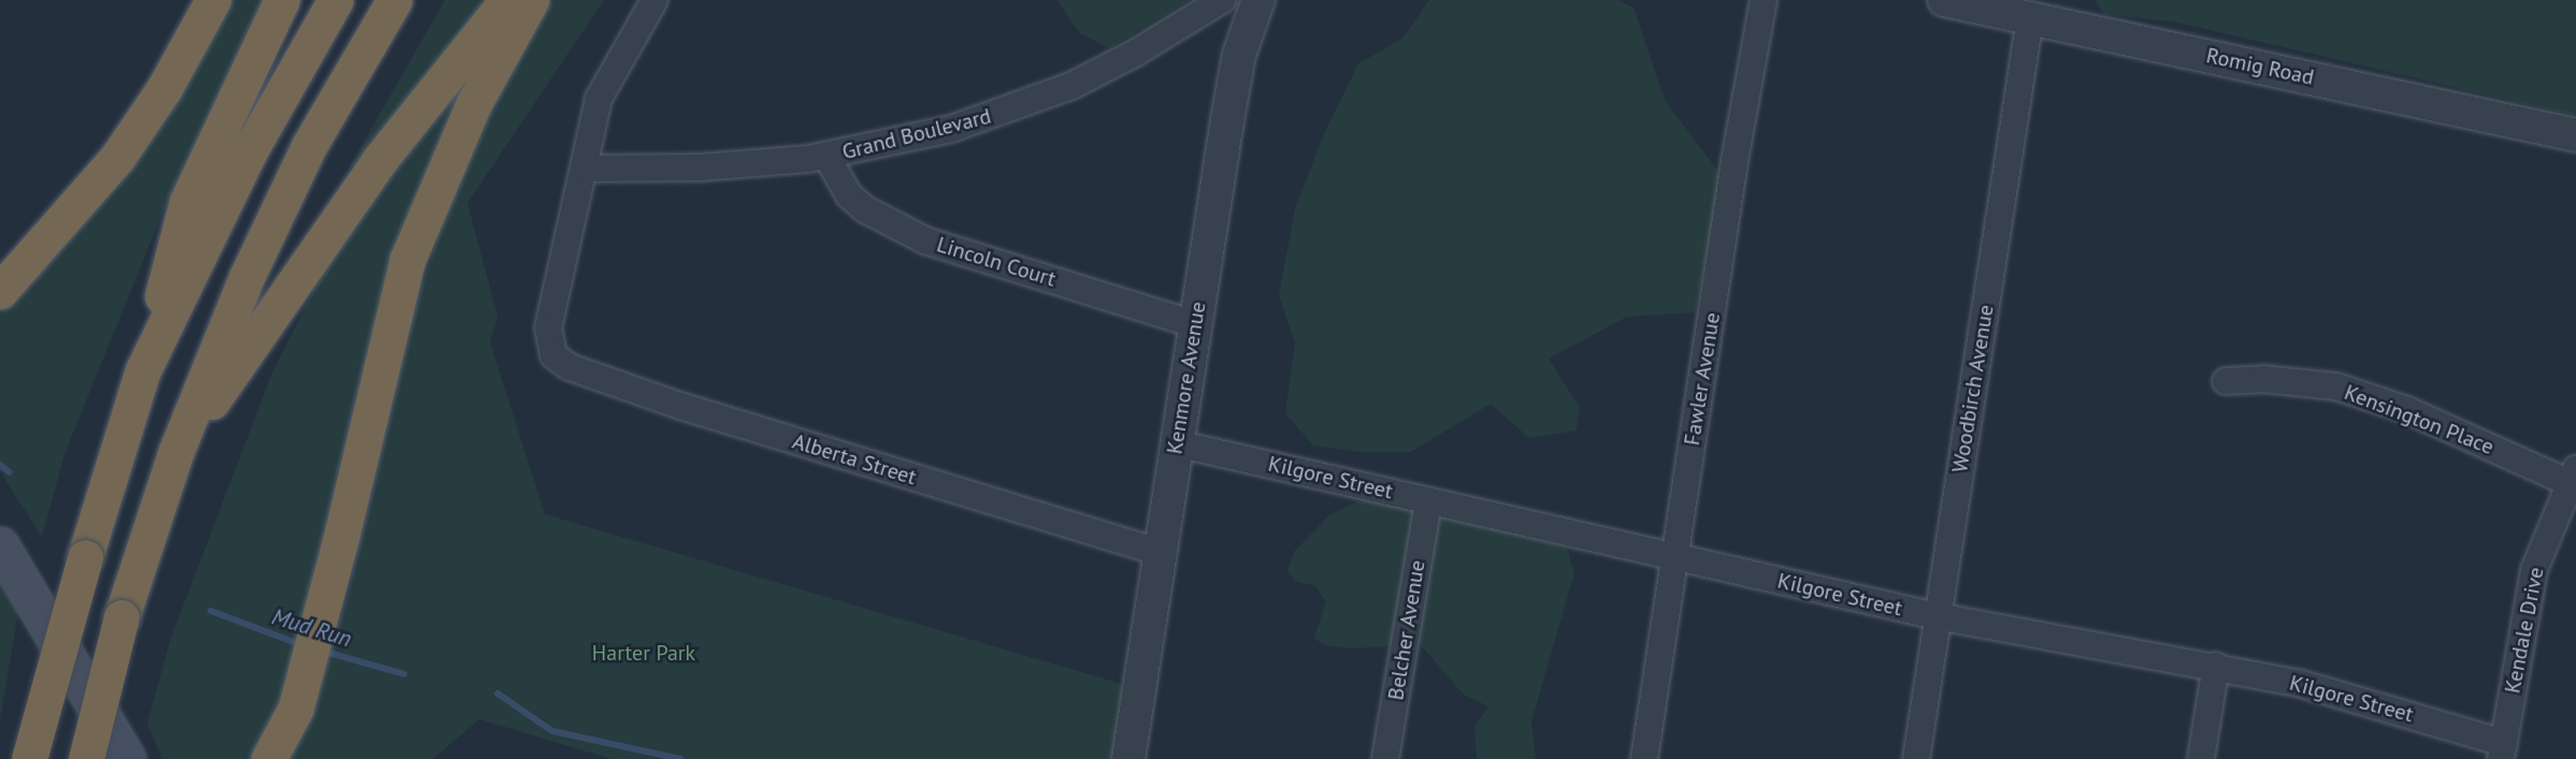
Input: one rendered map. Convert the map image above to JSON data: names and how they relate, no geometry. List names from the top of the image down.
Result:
{
  "streets": {
    "street": [
      "Romig Road",
      "Grand Boulevard",
      "Lincoln Court",
      "Kenmore Avenue",
      "Fawler Avenue",
      "Woodbirch Avenue",
      "Kensington Place",
      "Alberta Street",
      "Kilgore Street",
      "Belcher Avenue",
      "Kendale Drive"
    ]
  },
  "crossings": [
    ["Romig Road", "Woodbirch Avenue"],
    ["Grand Boulevard", "Lincoln Court"],
    ["Grand Boulevard", "Alberta Street"],
    ["Lincoln Court", "Kenmore Avenue"],
    ["Kenmore Avenue", "Alberta Street"],
    ["Kenmore Avenue", "Kilgore Street"],
    ["Fawler Avenue", "Kilgore Street"],
    ["Woodbirch Avenue", "Kilgore Street"],
    ["Kensington Place", "Kendale Drive"],
    ["Kilgore Street", "Belcher Avenue"],
    ["Kilgore Street", "Kendale Drive"]
  ],
  "water": ["Mud Run"],
  "parks": ["Harter Park"]
}
